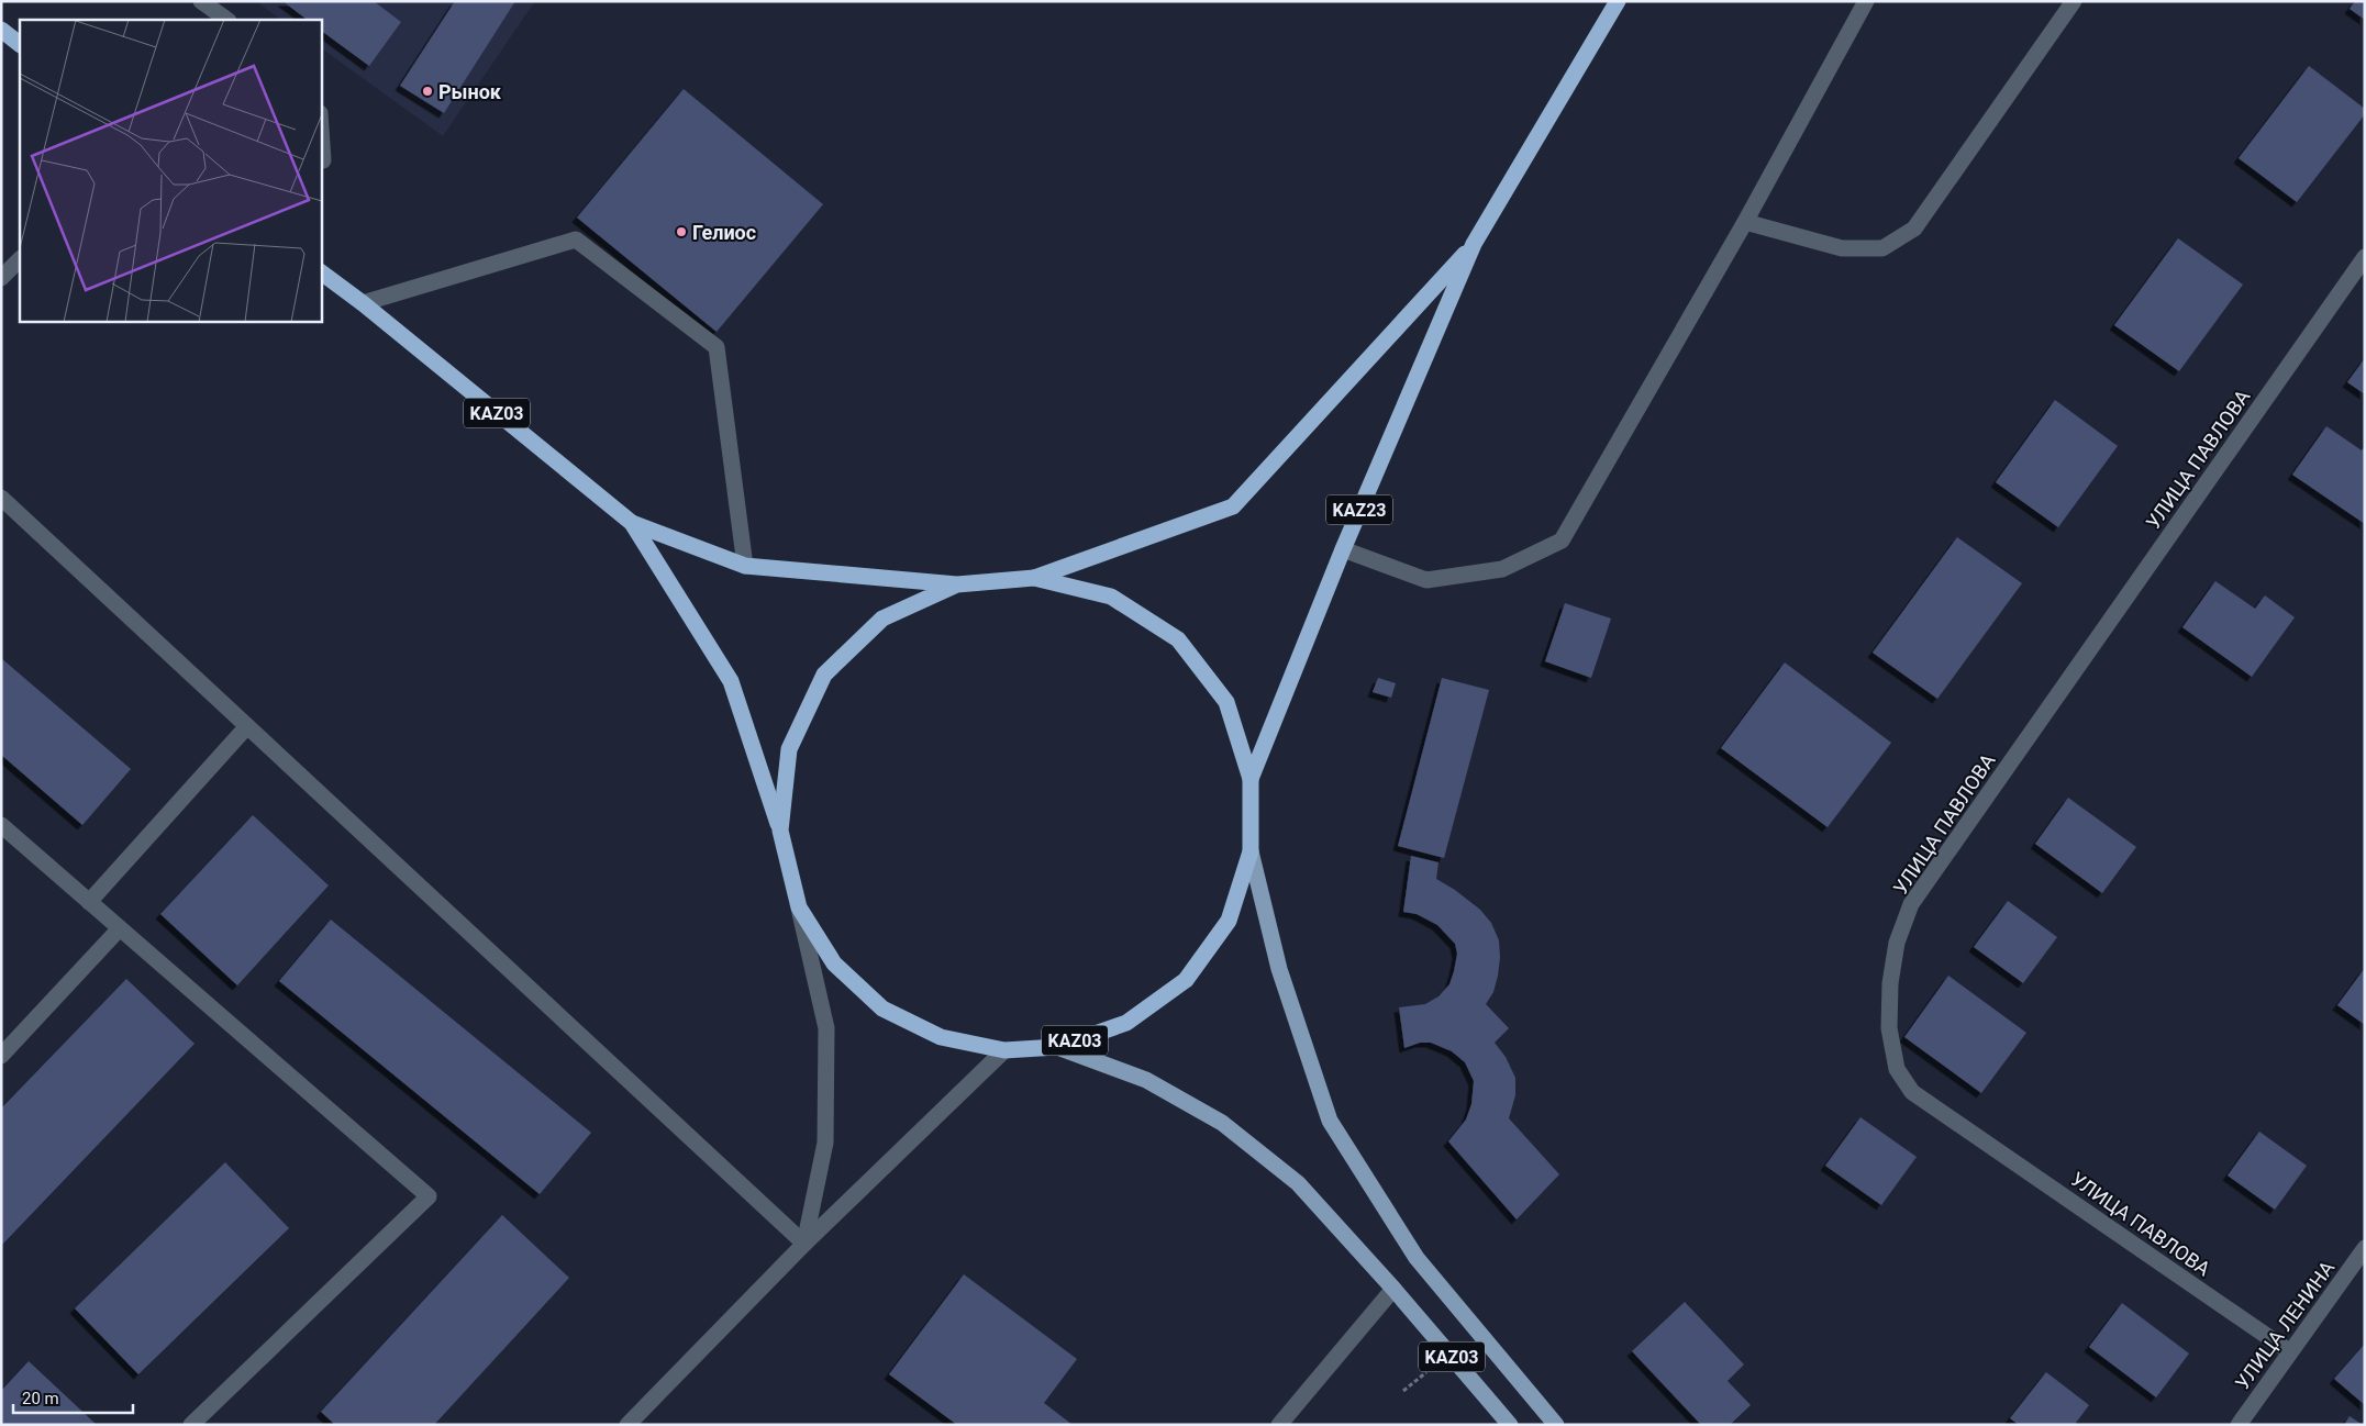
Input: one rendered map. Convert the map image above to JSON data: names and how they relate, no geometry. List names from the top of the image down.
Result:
{
  "streets": {
    "highway": ["KАZ03", "KAZ23"],
    "street": ["УЛИЦА ПАВЛОВА", "УЛИЦА ЛЕНИНА"]
  },
  "crossings": [
    ["KАZ03", "KAZ23"],
    ["УЛИЦА ПАВЛОВА", "УЛИЦА ЛЕНИНА"]
  ],
  "places": ["Рынок", "Гелиос"],
  "scale_bar": "20 m"
}
